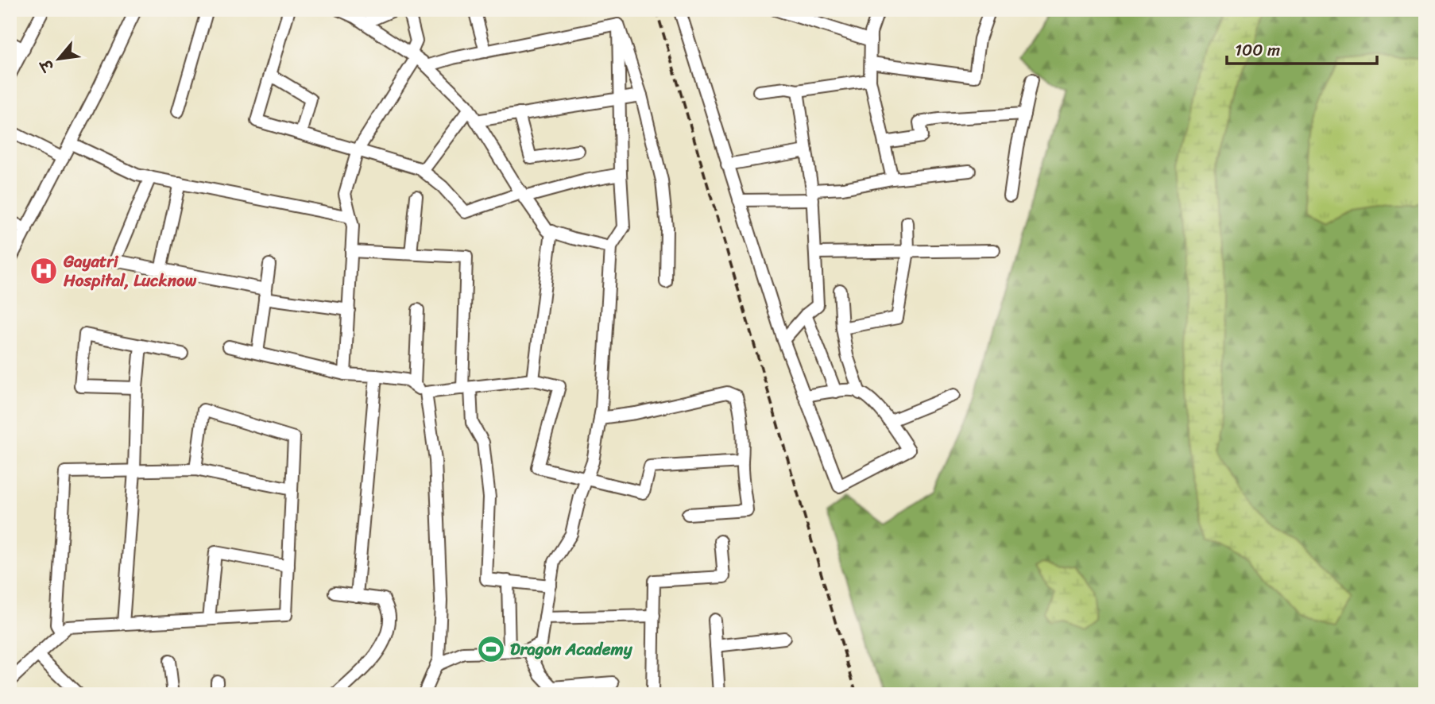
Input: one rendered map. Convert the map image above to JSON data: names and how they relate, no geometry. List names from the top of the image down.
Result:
{
  "places": {
    "hospital": ["Gayatri Hospital, Lucknow"],
    "sports": ["Dragon Academy"]
  },
  "scale_bar": "100 m",
  "north": "bottom left"
}
